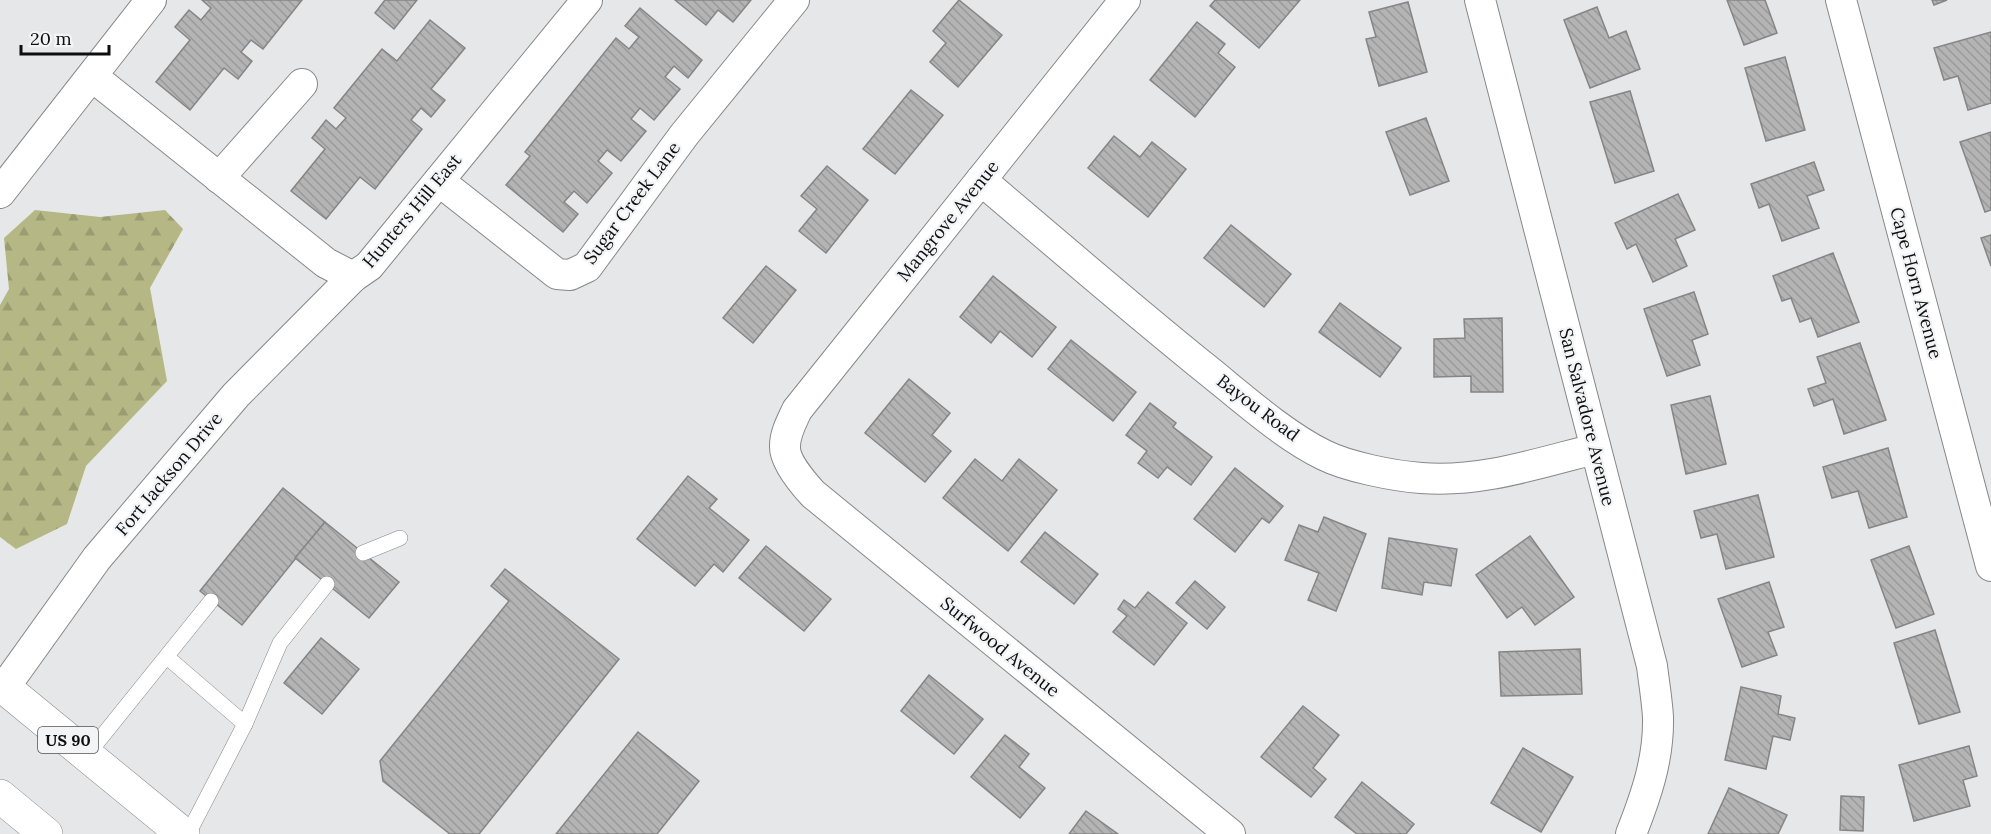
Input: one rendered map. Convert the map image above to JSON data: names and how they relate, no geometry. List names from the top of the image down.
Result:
{
  "streets": {
    "highway": ["US 90"],
    "street": [
      "Sugar Creek Lane",
      "Hunters Hill East",
      "Mangrove Avenue",
      "Cape Horn Avenue",
      "Bayou Road",
      "San Salvadore Avenue",
      "Fort Jackson Drive",
      "Surfwood Avenue"
    ]
  },
  "crossings": [
    ["Sugar Creek Lane", "Hunters Hill East"],
    ["Hunters Hill East", "Fort Jackson Drive"],
    ["Mangrove Avenue", "Bayou Road"],
    ["Mangrove Avenue", "Surfwood Avenue"],
    ["Bayou Road", "San Salvadore Avenue"],
    ["Fort Jackson Drive", "US 90"]
  ],
  "scale_bar": "20 m"
}
